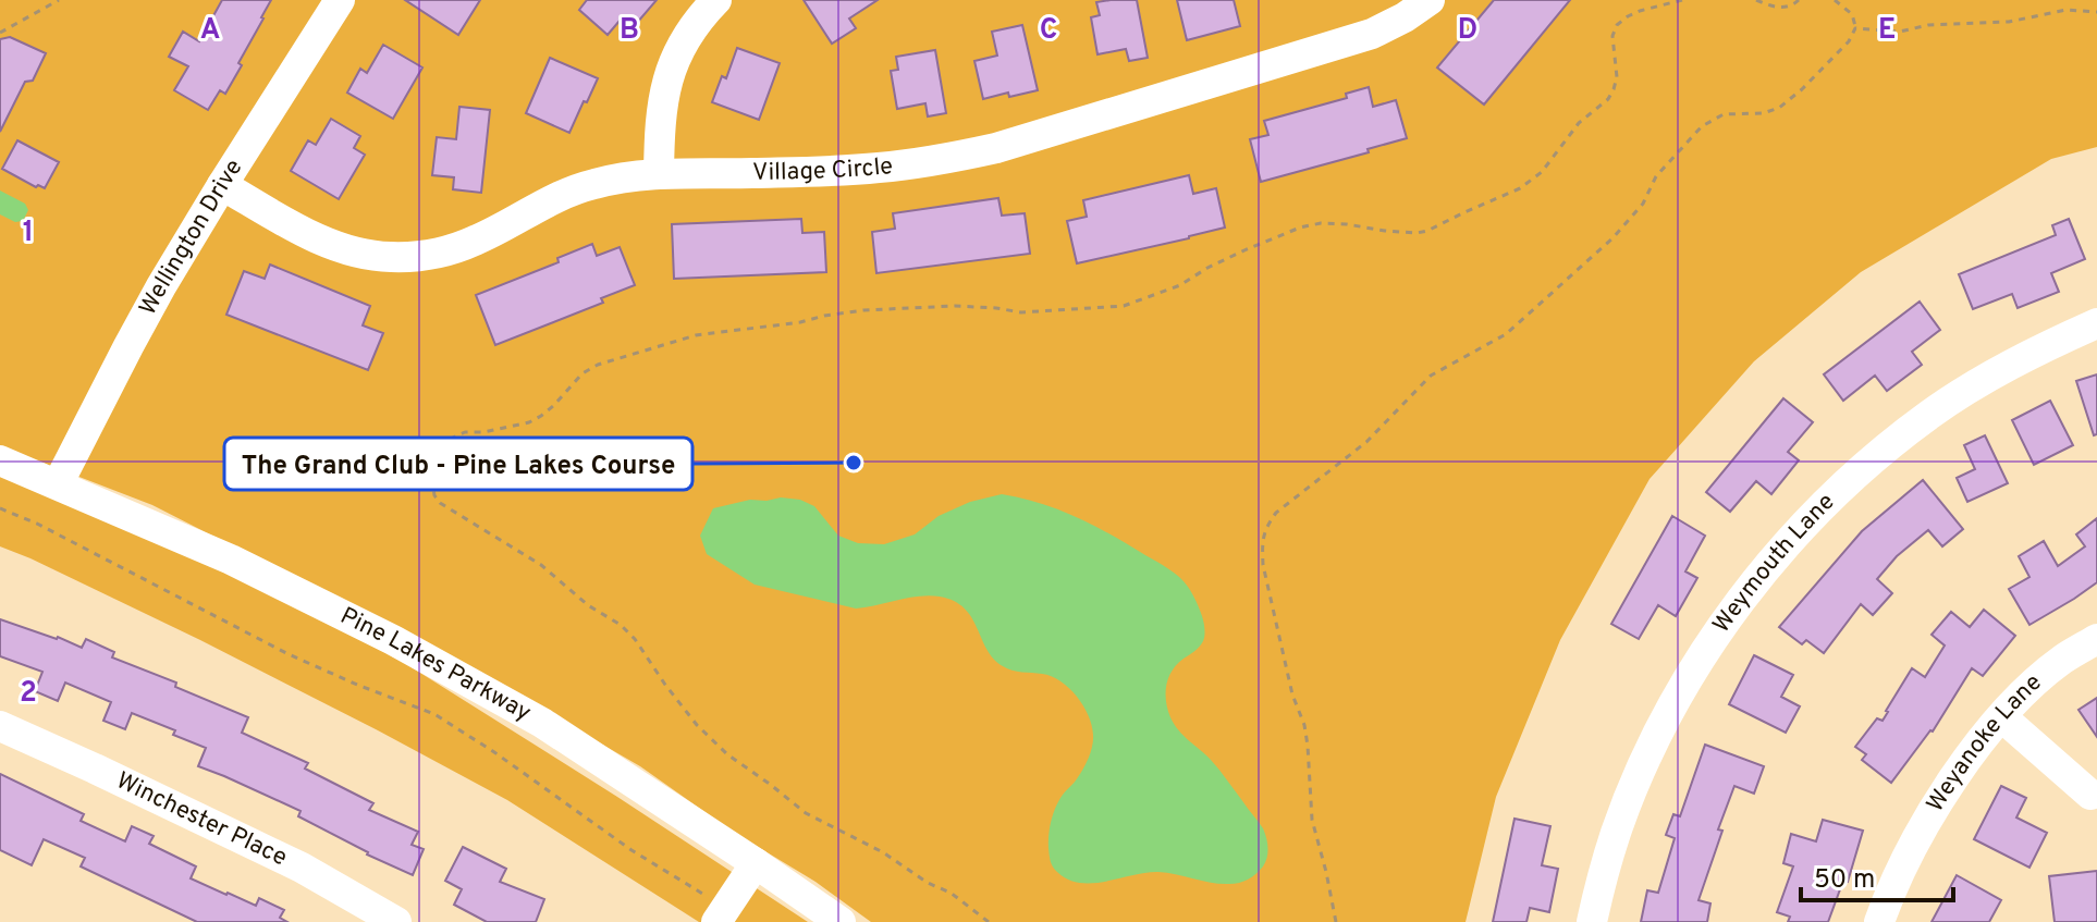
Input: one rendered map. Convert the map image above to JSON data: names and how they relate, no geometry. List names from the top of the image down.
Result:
{
  "streets": {
    "street": [
      "Village Circle",
      "Wellington Drive",
      "Weymouth Lane",
      "Pine Lakes Parkway",
      "Weyanoke Lane",
      "Winchester Place"
    ]
  },
  "crossings": [
    ["Village Circle", "Wellington Drive"],
    ["Wellington Drive", "Pine Lakes Parkway"]
  ],
  "places": ["The Grand Club - Pine Lakes Course"],
  "scale_bar": "50 m",
  "grid": {
    "columns": [
      "A",
      "B",
      "C",
      "D",
      "E"
    ],
    "rows": ["1", "2"]
  }
}
